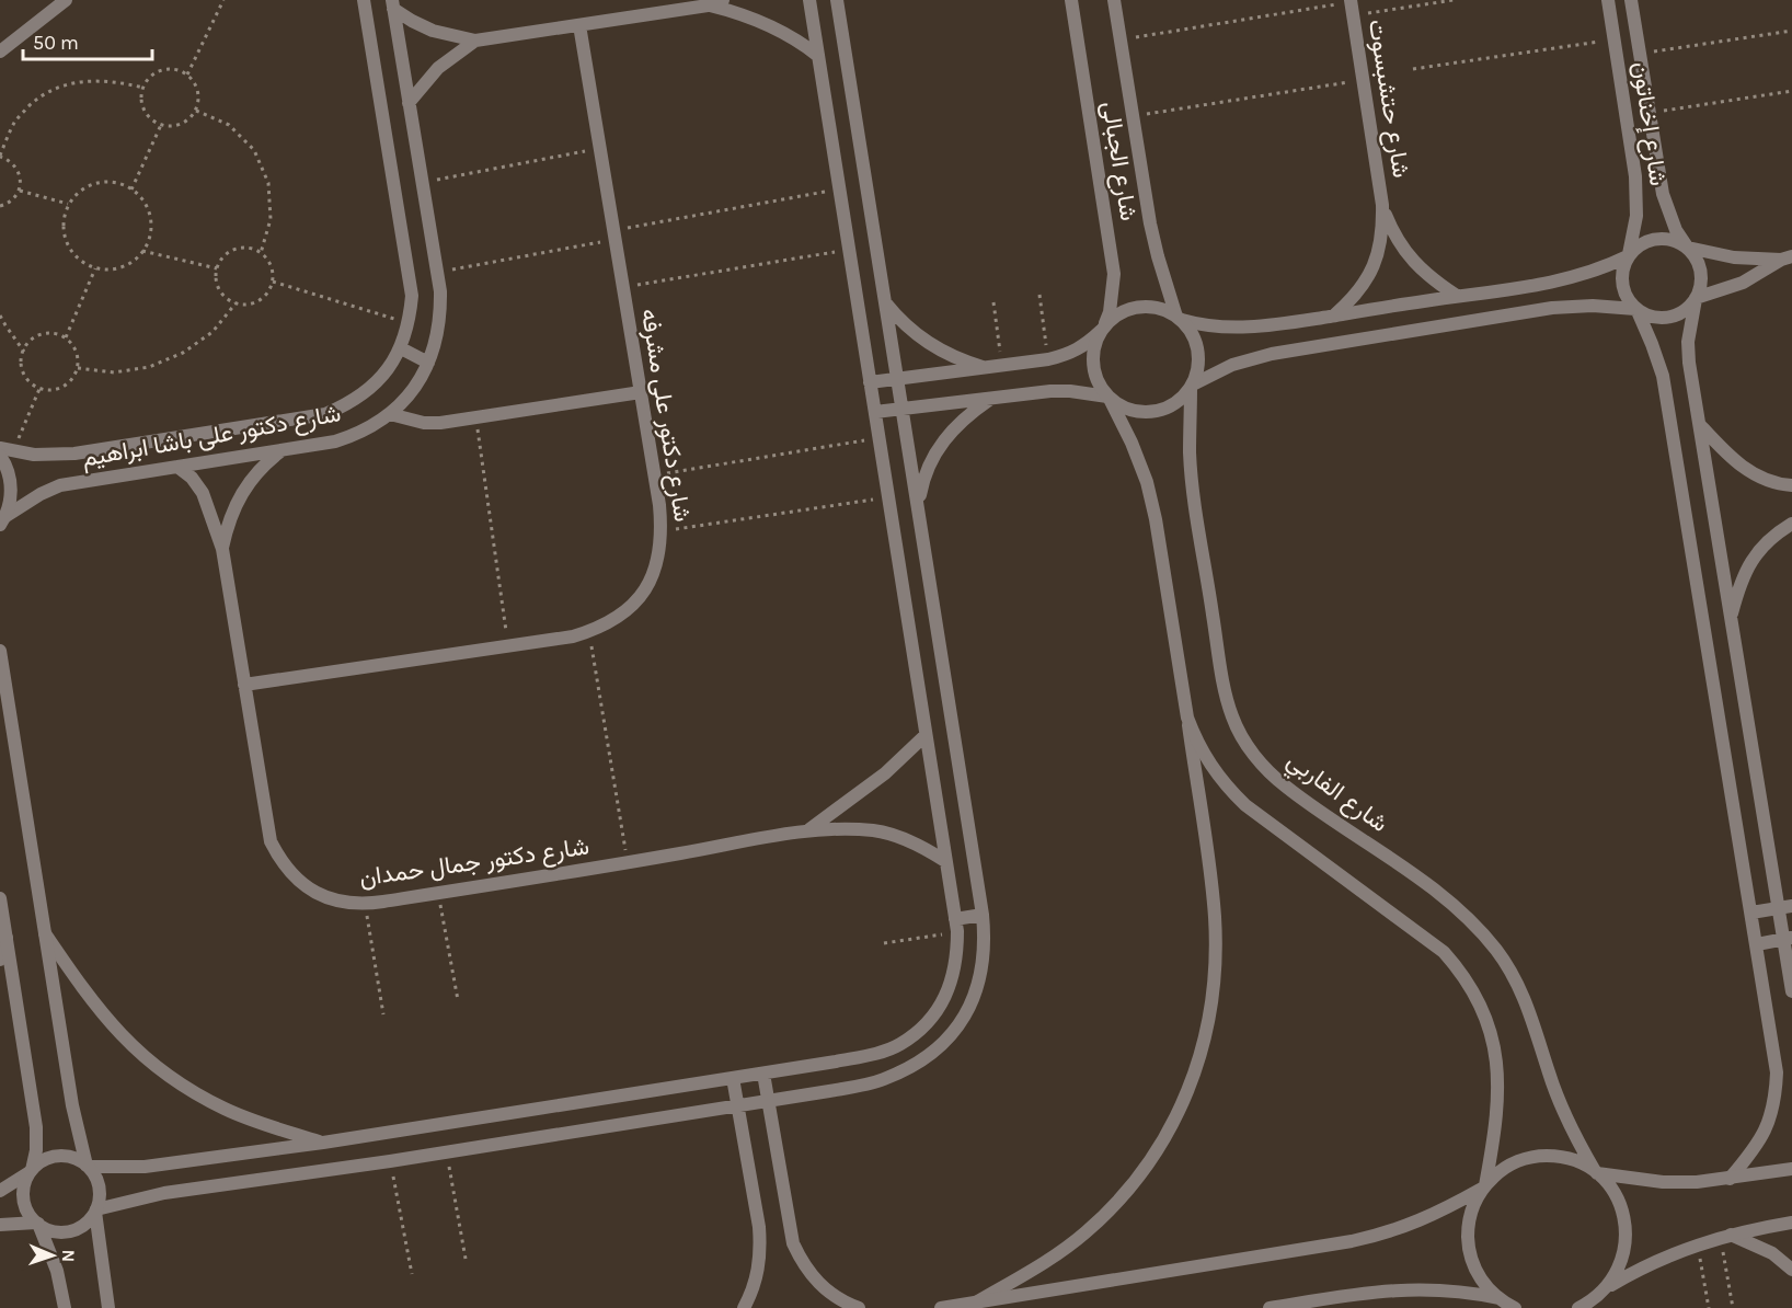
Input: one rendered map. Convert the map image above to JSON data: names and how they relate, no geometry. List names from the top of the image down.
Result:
{
  "streets": {
    "street": [
      "شارع حتشبسوت",
      "شارع إخناتون",
      "شارع الجبالى",
      "شارع دكتور على مشرفه",
      "شارع دكتور على باشا ابراهيم",
      "شارع الفاربي",
      "شارع دكتور جمال حمدان"
    ]
  },
  "crossings": [
    ["شارع الجبالى", "شارع الفاربي"],
    ["شارع دكتور على مشرفه", "شارع دكتور جمال حمدان"],
    ["شارع دكتور على باشا ابراهيم", "شارع دكتور جمال حمدان"]
  ],
  "scale_bar": "50 m",
  "north": "right"
}
